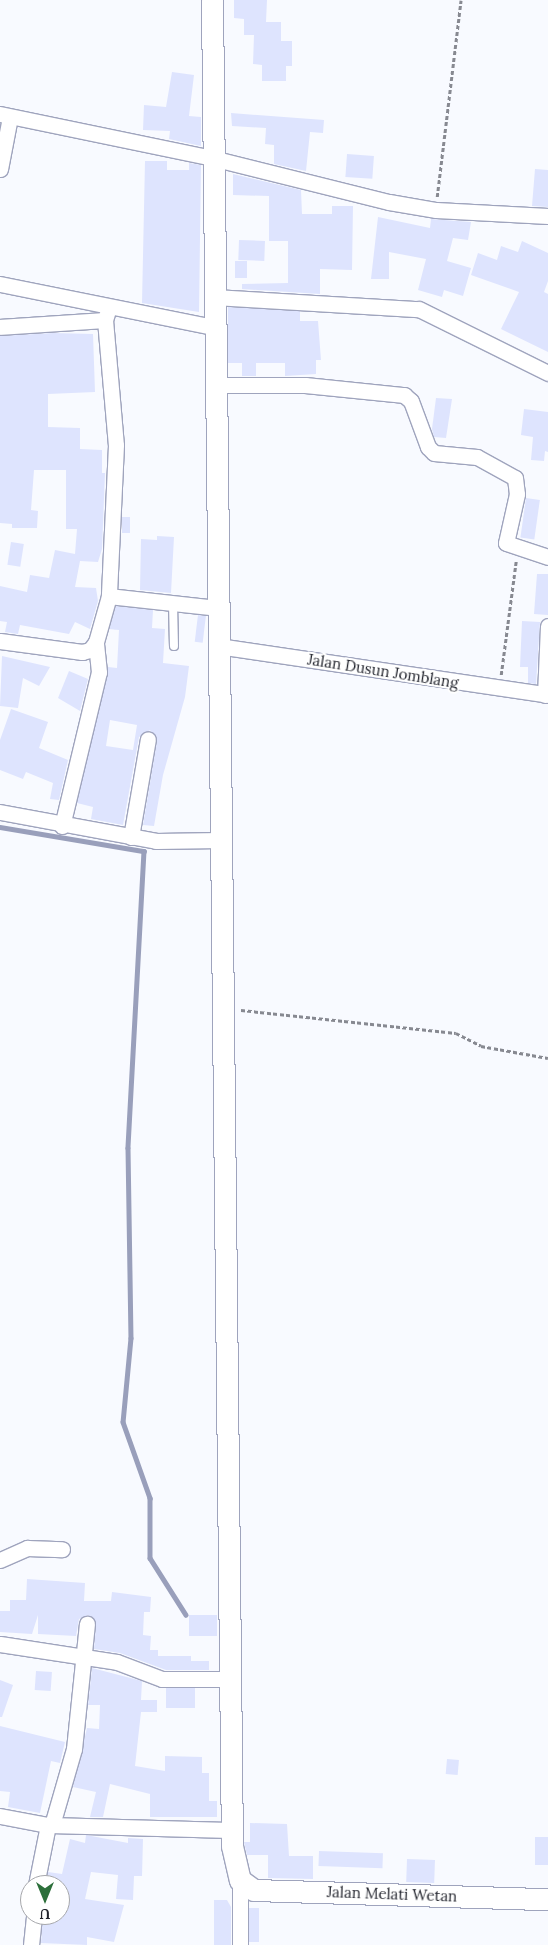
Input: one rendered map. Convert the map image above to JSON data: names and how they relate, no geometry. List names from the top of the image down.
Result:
{
  "streets": {
    "street": ["Jalan Dusun Jomblang", "Jalan Melati Wetan"]
  },
  "north": "bottom"
}
